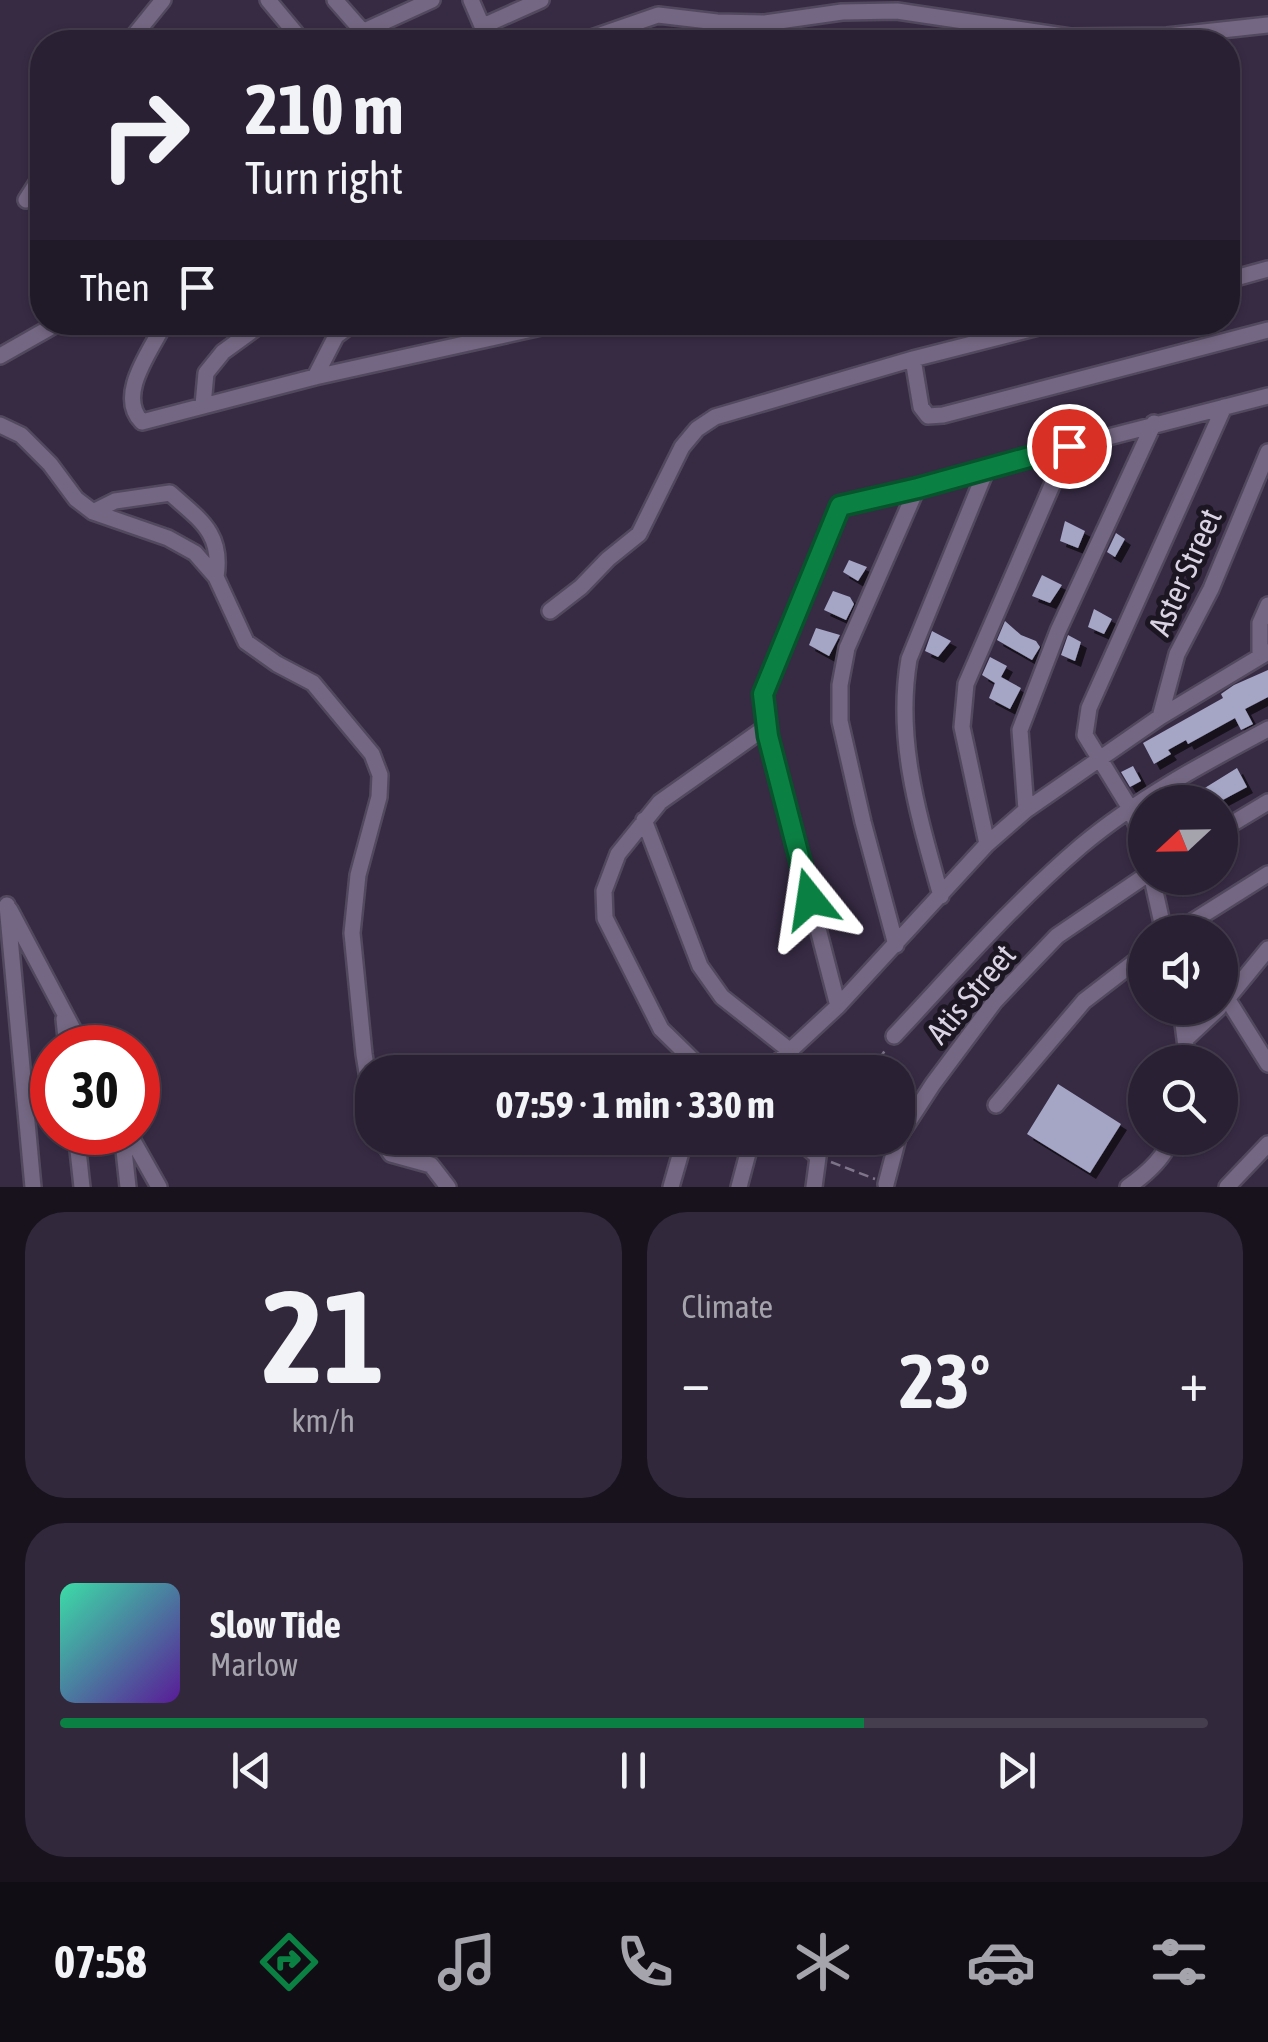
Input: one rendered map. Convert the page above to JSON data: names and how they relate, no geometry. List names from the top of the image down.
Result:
{
  "streets": {
    "street": ["Aster Street", "Atis Street"]
  },
  "north": "left",
  "page": {
    "turn": ["210 m", "Turn right"],
    "then": "Then",
    "limit": "30",
    "trip": "07:59 · 1 min · 330 m",
    "tile": [
      ["21", "km/h"],
      "Climate"
    ],
    "heat": ["−", "23°", "+"],
    "song": ["Slow Tide", "Marlow"],
    "tabs": "07:58"
  }
}
